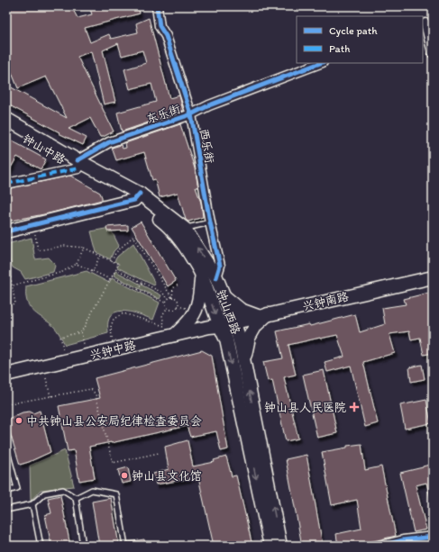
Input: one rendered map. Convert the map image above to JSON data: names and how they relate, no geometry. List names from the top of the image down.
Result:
{
  "streets": {
    "main road": [
      "钟山中路",
      "兴钟南路",
      "钟山西路",
      "兴钟中路"
    ],
    "street": ["东乐街", "西乐街"]
  },
  "crossings": [
    ["东乐街", "西乐街"],
    ["东乐街", "钟山中路"],
    ["西乐街", "钟山西路"],
    ["钟山中路", "兴钟南路"],
    ["钟山中路", "钟山西路"],
    ["钟山中路", "兴钟中路"],
    ["兴钟南路", "钟山西路"],
    ["兴钟南路", "兴钟中路"],
    ["钟山西路", "兴钟中路"]
  ],
  "places": {
    "health": ["钟山县人民医院"],
    "other": ["中共钟山县公安局纪律检查委员会", "钟山县文化馆"]
  },
  "legend": ["Cycle path", "Path"]
}
